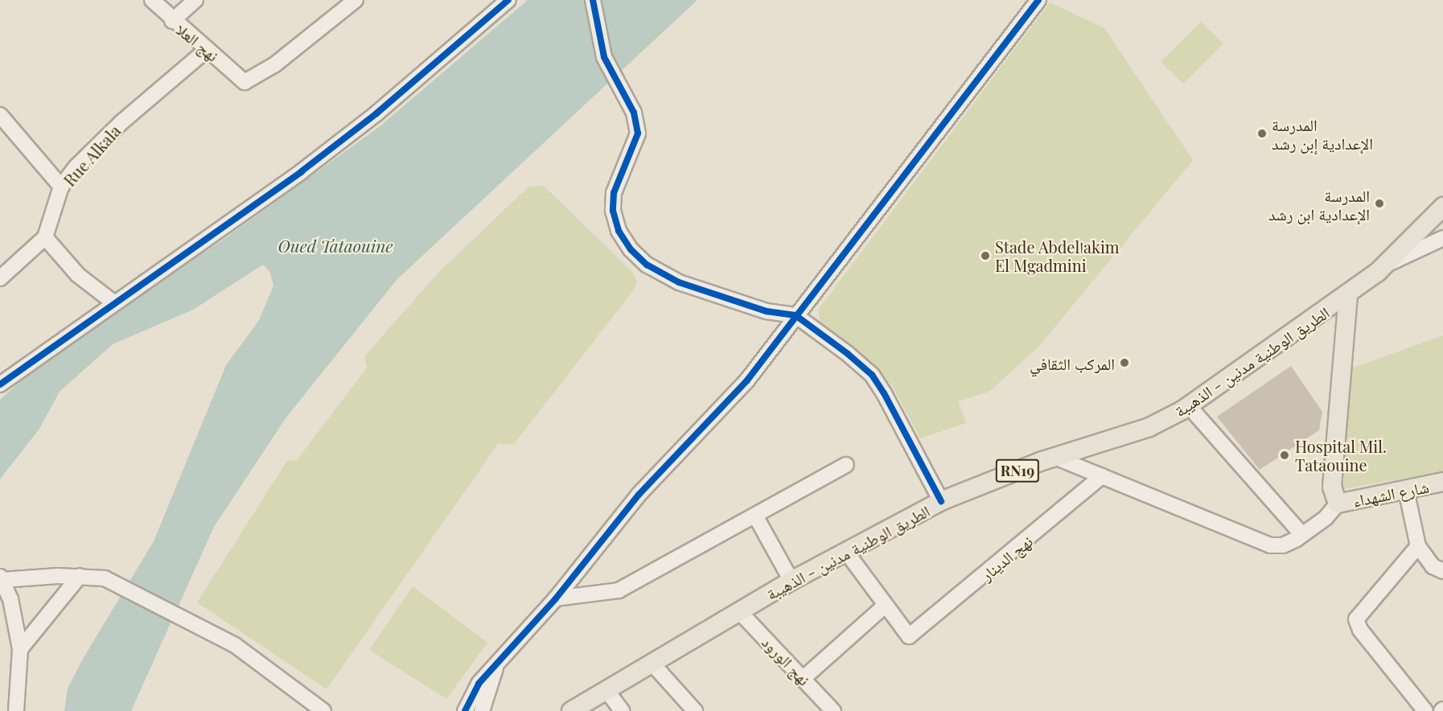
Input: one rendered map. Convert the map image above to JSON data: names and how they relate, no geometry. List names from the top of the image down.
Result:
{
  "streets": {
    "main road": ["الطريق الوطنية مدنين - الذهيبة", "RN19", "شارع الشهداء"],
    "street": [
      "نهج العلا",
      "Rue Alkala",
      "نهج الدينار",
      "نهج الورود"
    ]
  },
  "crossings": [
    ["نهج العلا", "Rue Alkala"],
    ["الطريق الوطنية مدنين - الذهيبة", "نهج الورود"]
  ],
  "water": ["Oued Tataouine"],
  "places": [
    "المدرسة الإعدادية إبن رشد",
    "المدرسة الإعدادية ابن رشد",
    "Stade Abdelاakim El Mgadmini",
    "المركب الثقافي",
    "Hospital Mil. Tataouine"
  ]
}
